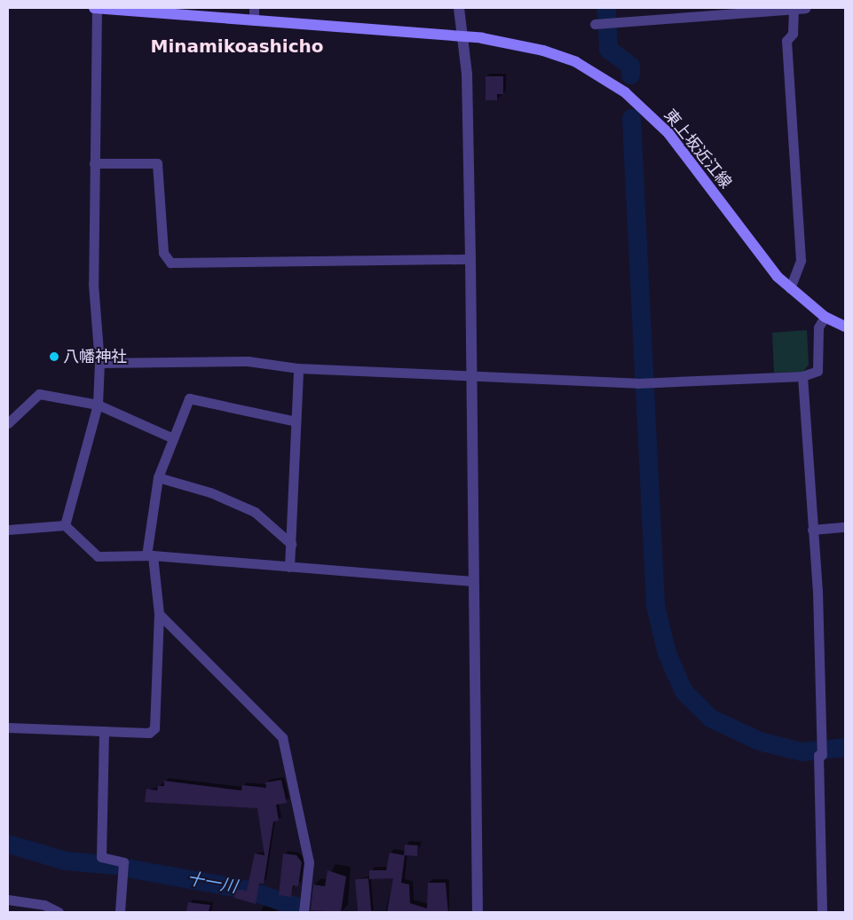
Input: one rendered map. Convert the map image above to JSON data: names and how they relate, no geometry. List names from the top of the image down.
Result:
{
  "streets": {
    "main road": ["東上坂近江線"]
  },
  "districts": ["Minamikoashicho"],
  "water": ["十一川"],
  "places": ["八幡神社"]
}
